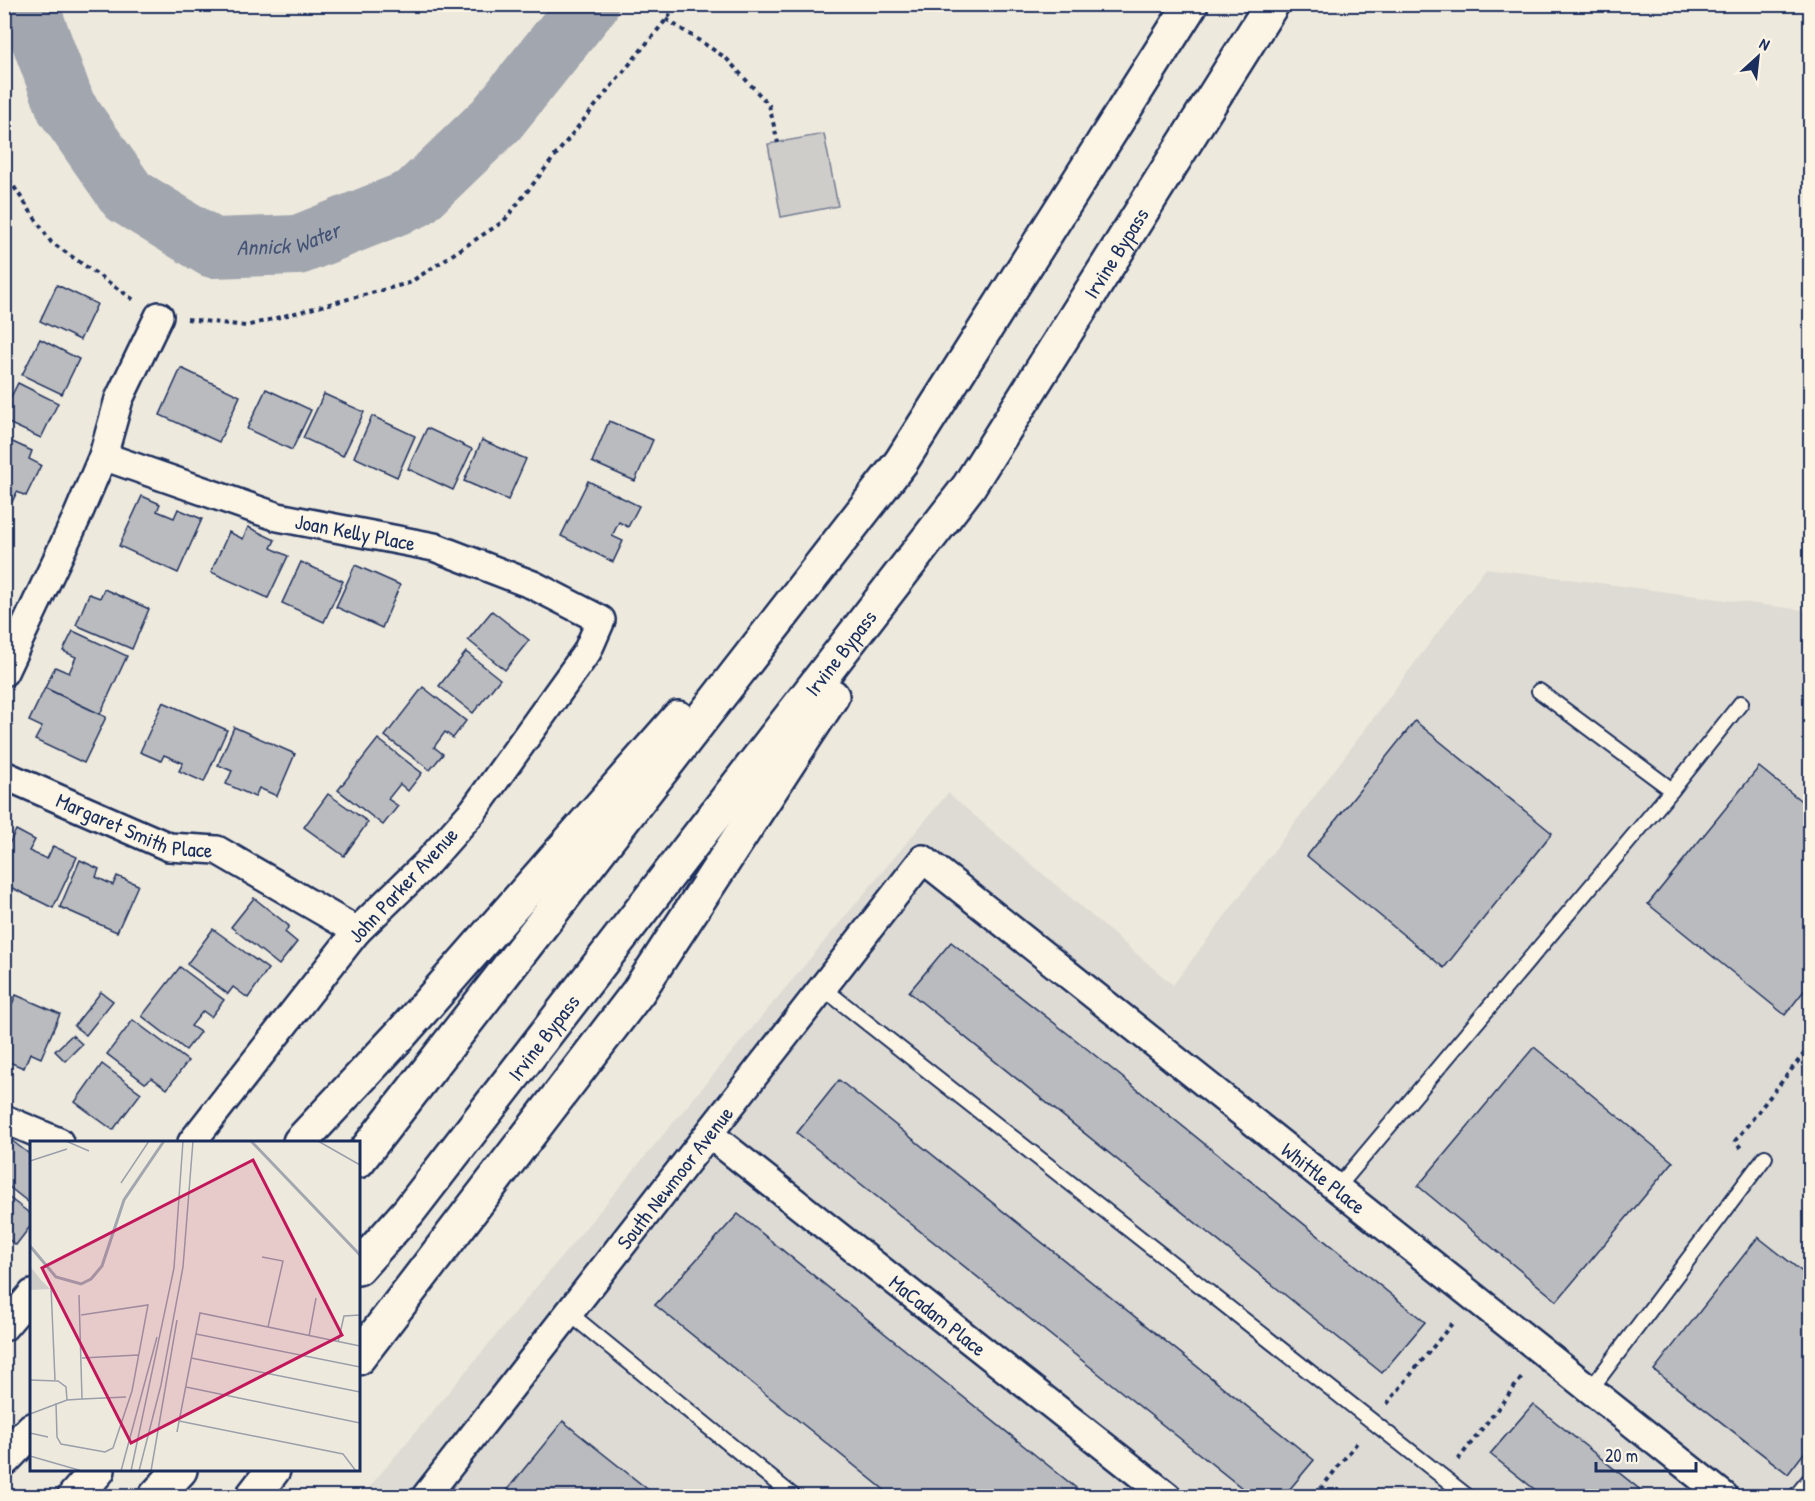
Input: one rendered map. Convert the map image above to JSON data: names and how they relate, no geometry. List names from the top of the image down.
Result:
{
  "streets": {
    "highway": ["Irvine Bypass"],
    "street": [
      "Joan Kelly Place",
      "Margaret Smith Place",
      "John Parker Avenue",
      "South Newmoor Avenue",
      "Whittle Place",
      "MaCadam Place"
    ]
  },
  "crossings": [
    ["Joan Kelly Place", "John Parker Avenue"],
    ["Margaret Smith Place", "John Parker Avenue"],
    ["South Newmoor Avenue", "Whittle Place"],
    ["South Newmoor Avenue", "MaCadam Place"]
  ],
  "water": ["Annick Water"],
  "scale_bar": "20 m",
  "north": "top right"
}
